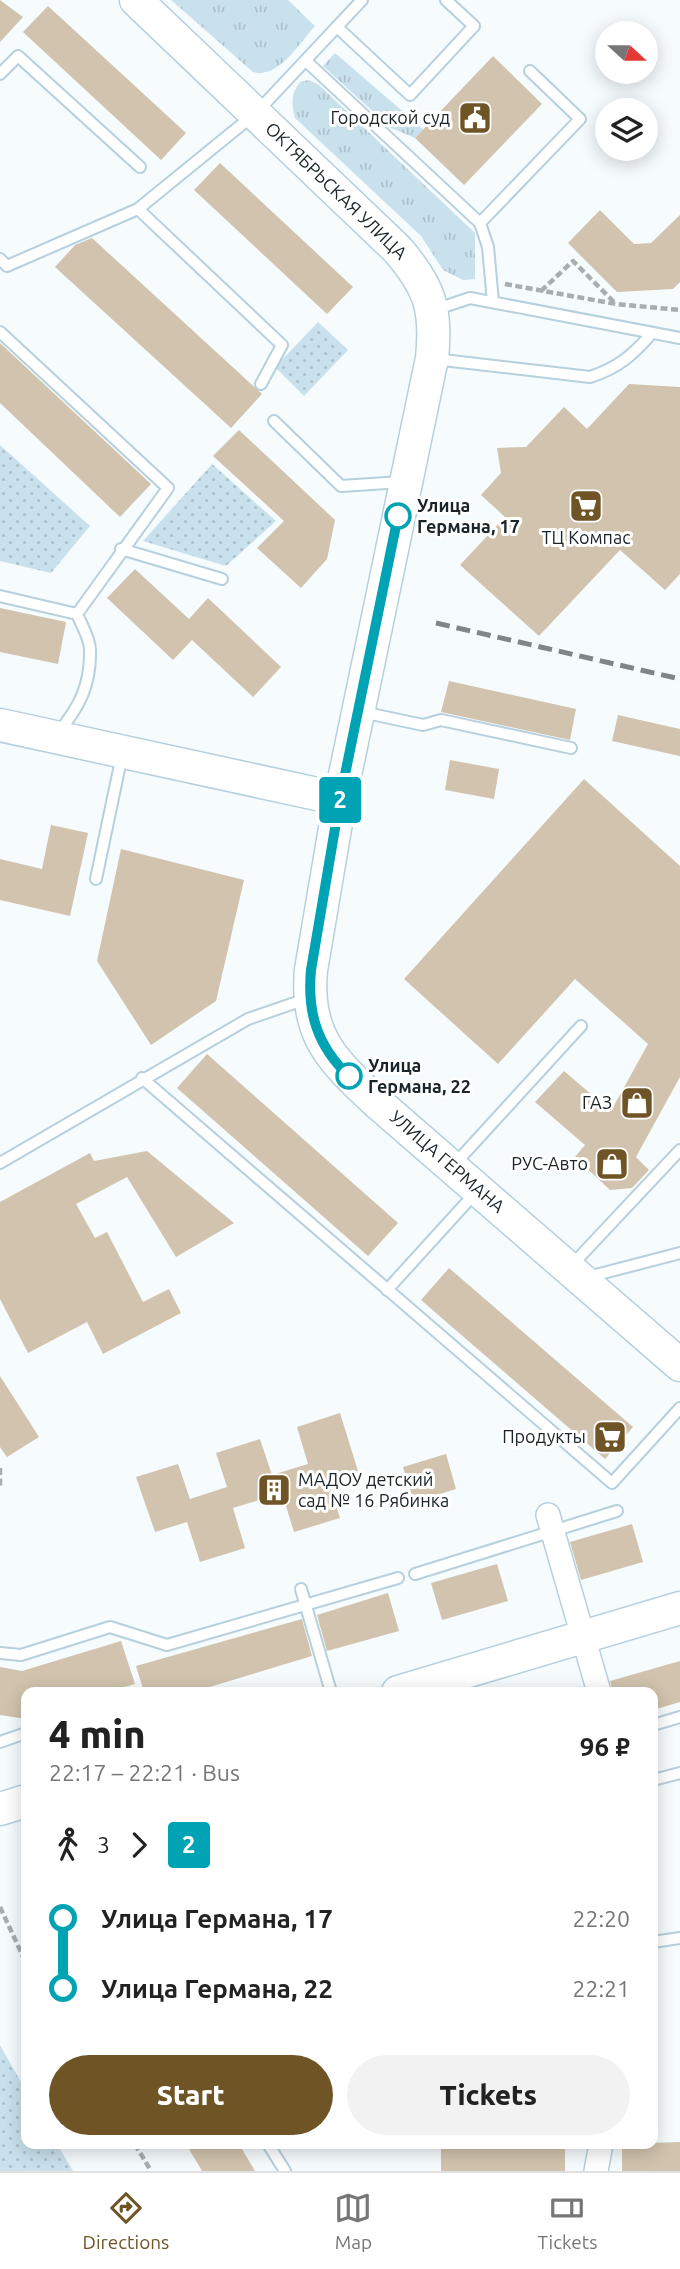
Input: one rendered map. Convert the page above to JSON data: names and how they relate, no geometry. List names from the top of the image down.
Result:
{
  "streets": {
    "main road": ["ОКТЯБРЬСКАЯ УЛИЦА", "УЛИЦА ГЕРМАНА"]
  },
  "crossings": [
    ["ОКТЯБРЬСКАЯ УЛИЦА", "УЛИЦА ГЕРМАНА"]
  ],
  "places": {
    "public building": ["Городской суд"],
    "supermarket": ["ТЦ Компас", "Продукты"],
    "other": ["Улица Германа, 17", "Улица Германа, 22"],
    "shop": ["ГАЗ", "РУС-Авто"],
    "building": ["МАДОУ детский сад № 16 Рябинка"]
  },
  "lines": ["bus line 2"],
  "north": "right",
  "page": {
    "on_map": "2",
    "heading": ["4 min", "22:17 – 22:21 · Bus", "96 ₽"],
    "legs": ["3", "2"],
    "list": [
      {
        "name": "Улица Германа, 17",
        "value": "22:20"
      },
      {
        "name": "Улица Германа, 22",
        "value": "22:21"
      }
    ],
    "buttons": ["Start", "Tickets"],
    "tabs": ["Directions", "Map", "Tickets"]
  }
}
